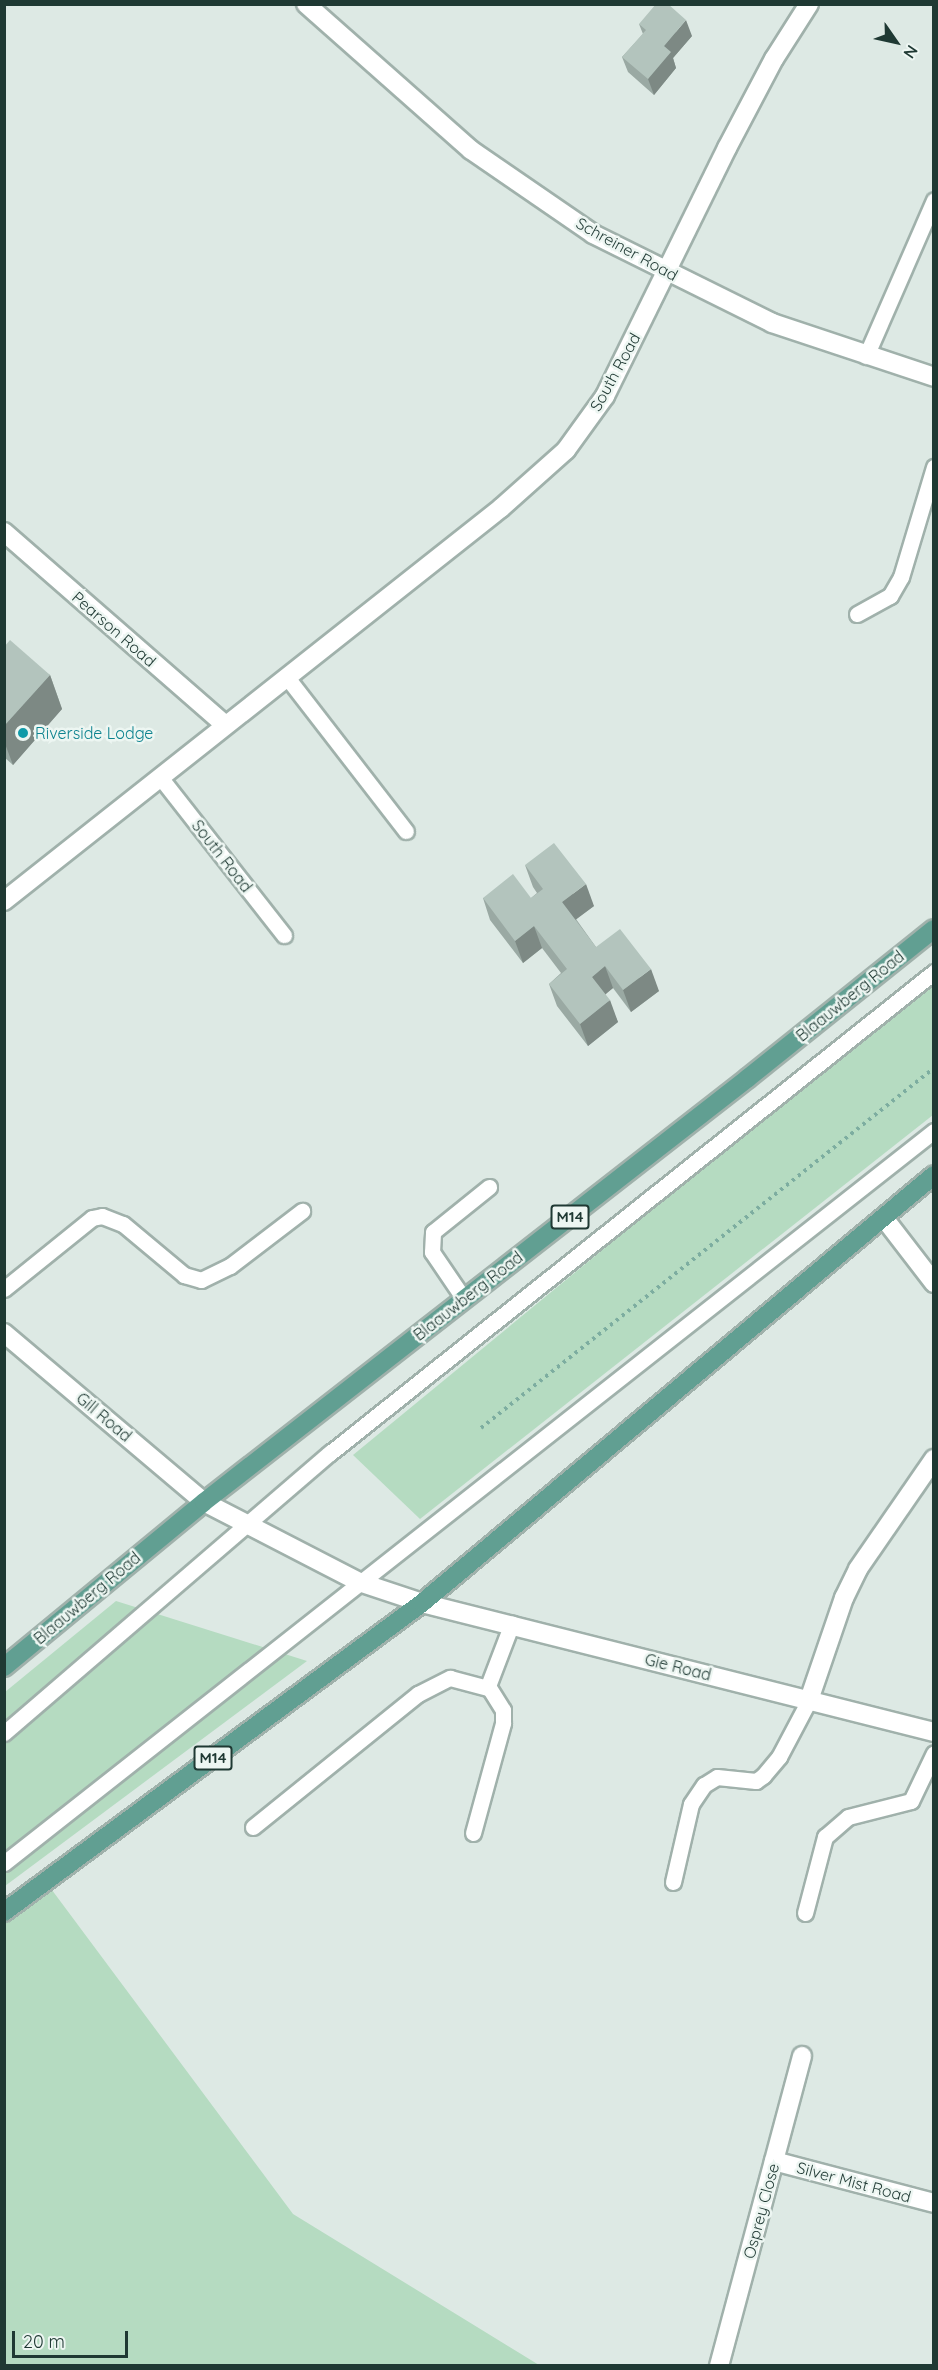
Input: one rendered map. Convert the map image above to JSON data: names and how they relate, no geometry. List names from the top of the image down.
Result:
{
  "streets": {
    "main road": ["Blaauwberg Road", "M14"],
    "street": [
      "Schreiner Road",
      "South Road",
      "Pearson Road",
      "Gill Road",
      "Gie Road",
      "Silver Mist Road",
      "Osprey Close"
    ]
  },
  "crossings": [
    ["Schreiner Road", "South Road"],
    ["South Road", "Pearson Road"],
    ["Blaauwberg Road", "Gill Road"],
    ["M14", "Gie Road"],
    ["Gill Road", "Gie Road"],
    ["Silver Mist Road", "Osprey Close"]
  ],
  "places": ["Riverside Lodge"],
  "scale_bar": "20 m",
  "north": "bottom right"
}
